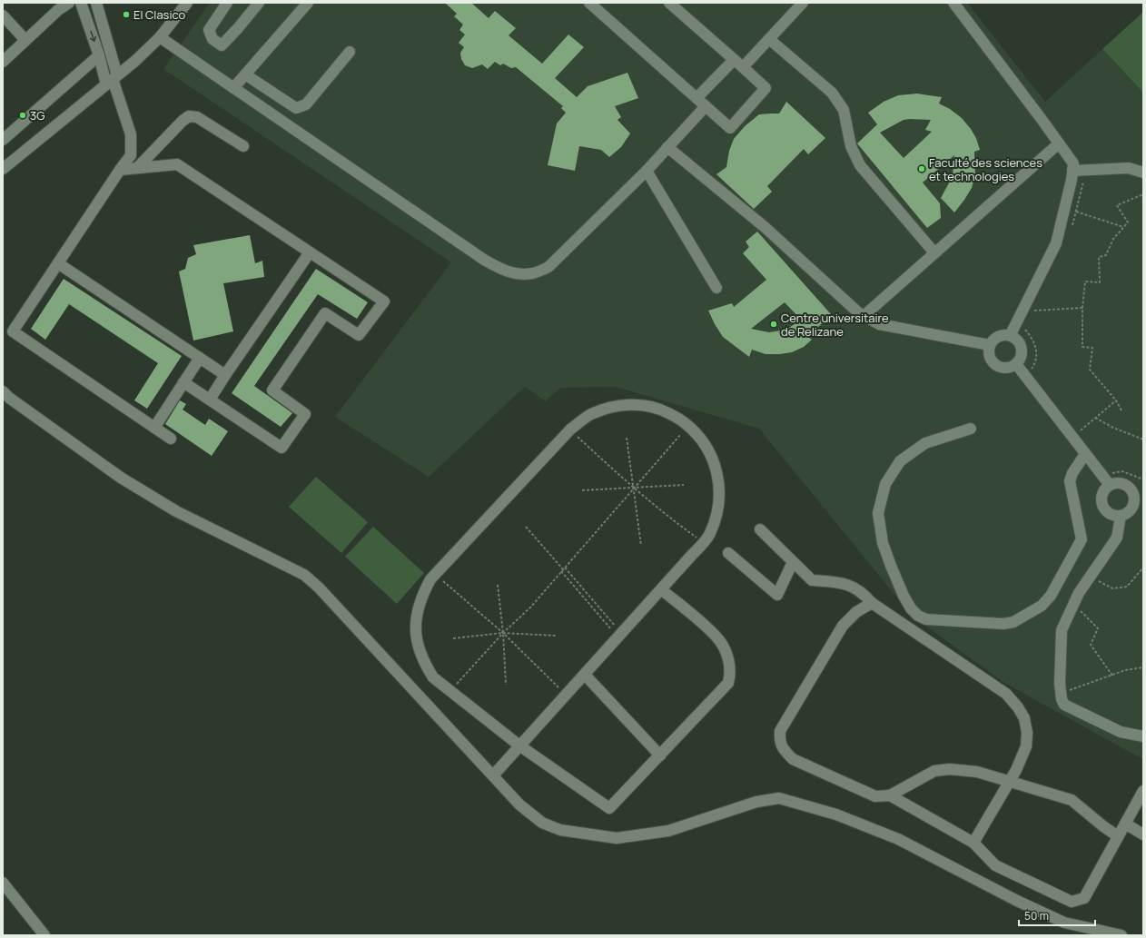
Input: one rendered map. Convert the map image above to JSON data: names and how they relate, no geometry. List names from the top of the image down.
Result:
{
  "places": [
    "El Clasico",
    "3G",
    "Faculté des sciences et technologies",
    "Centre universitaire de Relizane"
  ],
  "scale_bar": "50 m"
}
